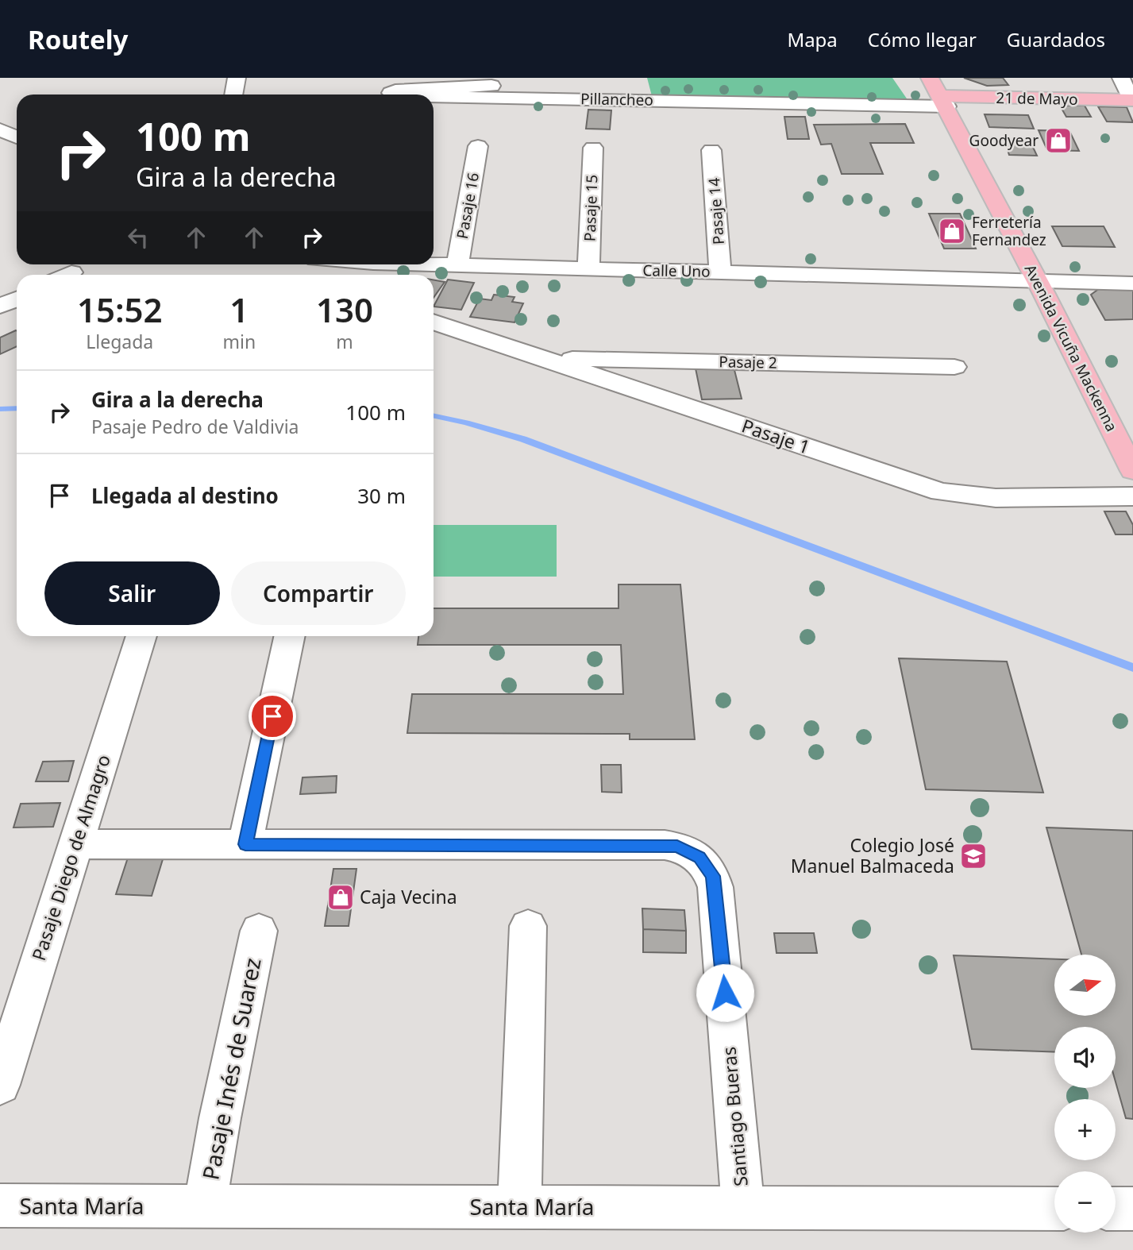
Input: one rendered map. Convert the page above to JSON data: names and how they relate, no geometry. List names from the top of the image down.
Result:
{
  "streets": {
    "main road": ["21 de Mayo", "Avenida Vicuña Mackenna"],
    "street": [
      "Pillancheo",
      "Pasaje 16",
      "Pasaje 15",
      "Pasaje 14",
      "Calle Uno",
      "Pasaje 2",
      "Pasaje 1",
      "Pasaje Diego de Almagro",
      "Pasaje Inés de Suarez",
      "Santiago Bueras",
      "Santa María"
    ]
  },
  "crossings": [
    ["21 de Mayo", "Pillancheo"],
    ["21 de Mayo", "Avenida Vicuña Mackenna"],
    ["Pillancheo", "Avenida Vicuña Mackenna"],
    ["Pasaje 16", "Calle Uno"],
    ["Pasaje 15", "Calle Uno"],
    ["Pasaje 14", "Calle Uno"],
    ["Calle Uno", "Avenida Vicuña Mackenna"],
    ["Pasaje 2", "Pasaje 1"],
    ["Pasaje Diego de Almagro", "Santiago Bueras"],
    ["Pasaje Inés de Suarez", "Santa María"],
    ["Santiago Bueras", "Santa María"]
  ],
  "places": {
    "shop": ["Goodyear", "Ferretería Fernandez", "Caja Vecina"],
    "school or university": ["Colegio José Manuel Balmaceda"]
  },
  "north": "right",
  "page": {
    "header": "Routely",
    "nav": ["Mapa", "Cómo llegar", "Guardados"],
    "turn": ["100 m", "Gira a la derecha"],
    "eta": [
      "15:52",
      "Llegada",
      "1",
      "min",
      "130",
      "m"
    ],
    "list": [
      {
        "name": "Gira a la derecha",
        "note": "Pasaje Pedro de Valdivia",
        "value": "100 m"
      },
      {
        "name": "Llegada al destino",
        "value": "30 m"
      }
    ],
    "buttons": ["Salir", "Compartir"],
    "map_buttons": ["+", "−"]
  }
}
